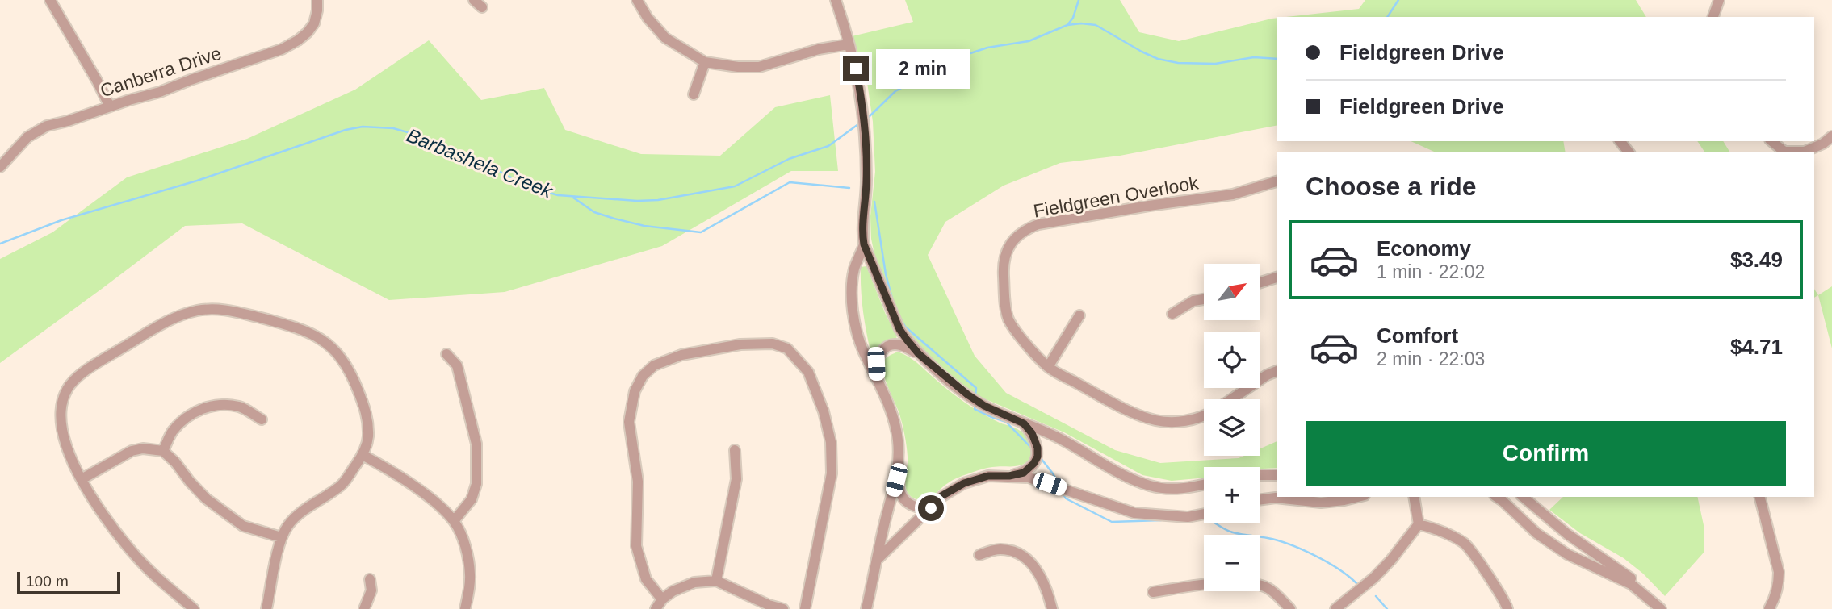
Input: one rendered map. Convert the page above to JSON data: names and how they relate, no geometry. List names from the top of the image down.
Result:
{
  "streets": {
    "street": ["Canberra Drive", "Fieldgreen Overlook"]
  },
  "water": ["Barbashela Creek"],
  "scale_bar": "100 m",
  "north": "top right",
  "page": {
    "banner": ["Fieldgreen Drive", "Fieldgreen Drive"],
    "bubble": "2 min",
    "heading": "Choose a ride",
    "list": [
      {
        "name": "Economy",
        "note": "1 min · 22:02",
        "value": "$3.49"
      },
      {
        "name": "Comfort",
        "note": "2 min · 22:03",
        "value": "$4.71"
      }
    ],
    "map_buttons": ["+", "−"],
    "buttons": "Confirm",
    "scale": "100 m"
  }
}
